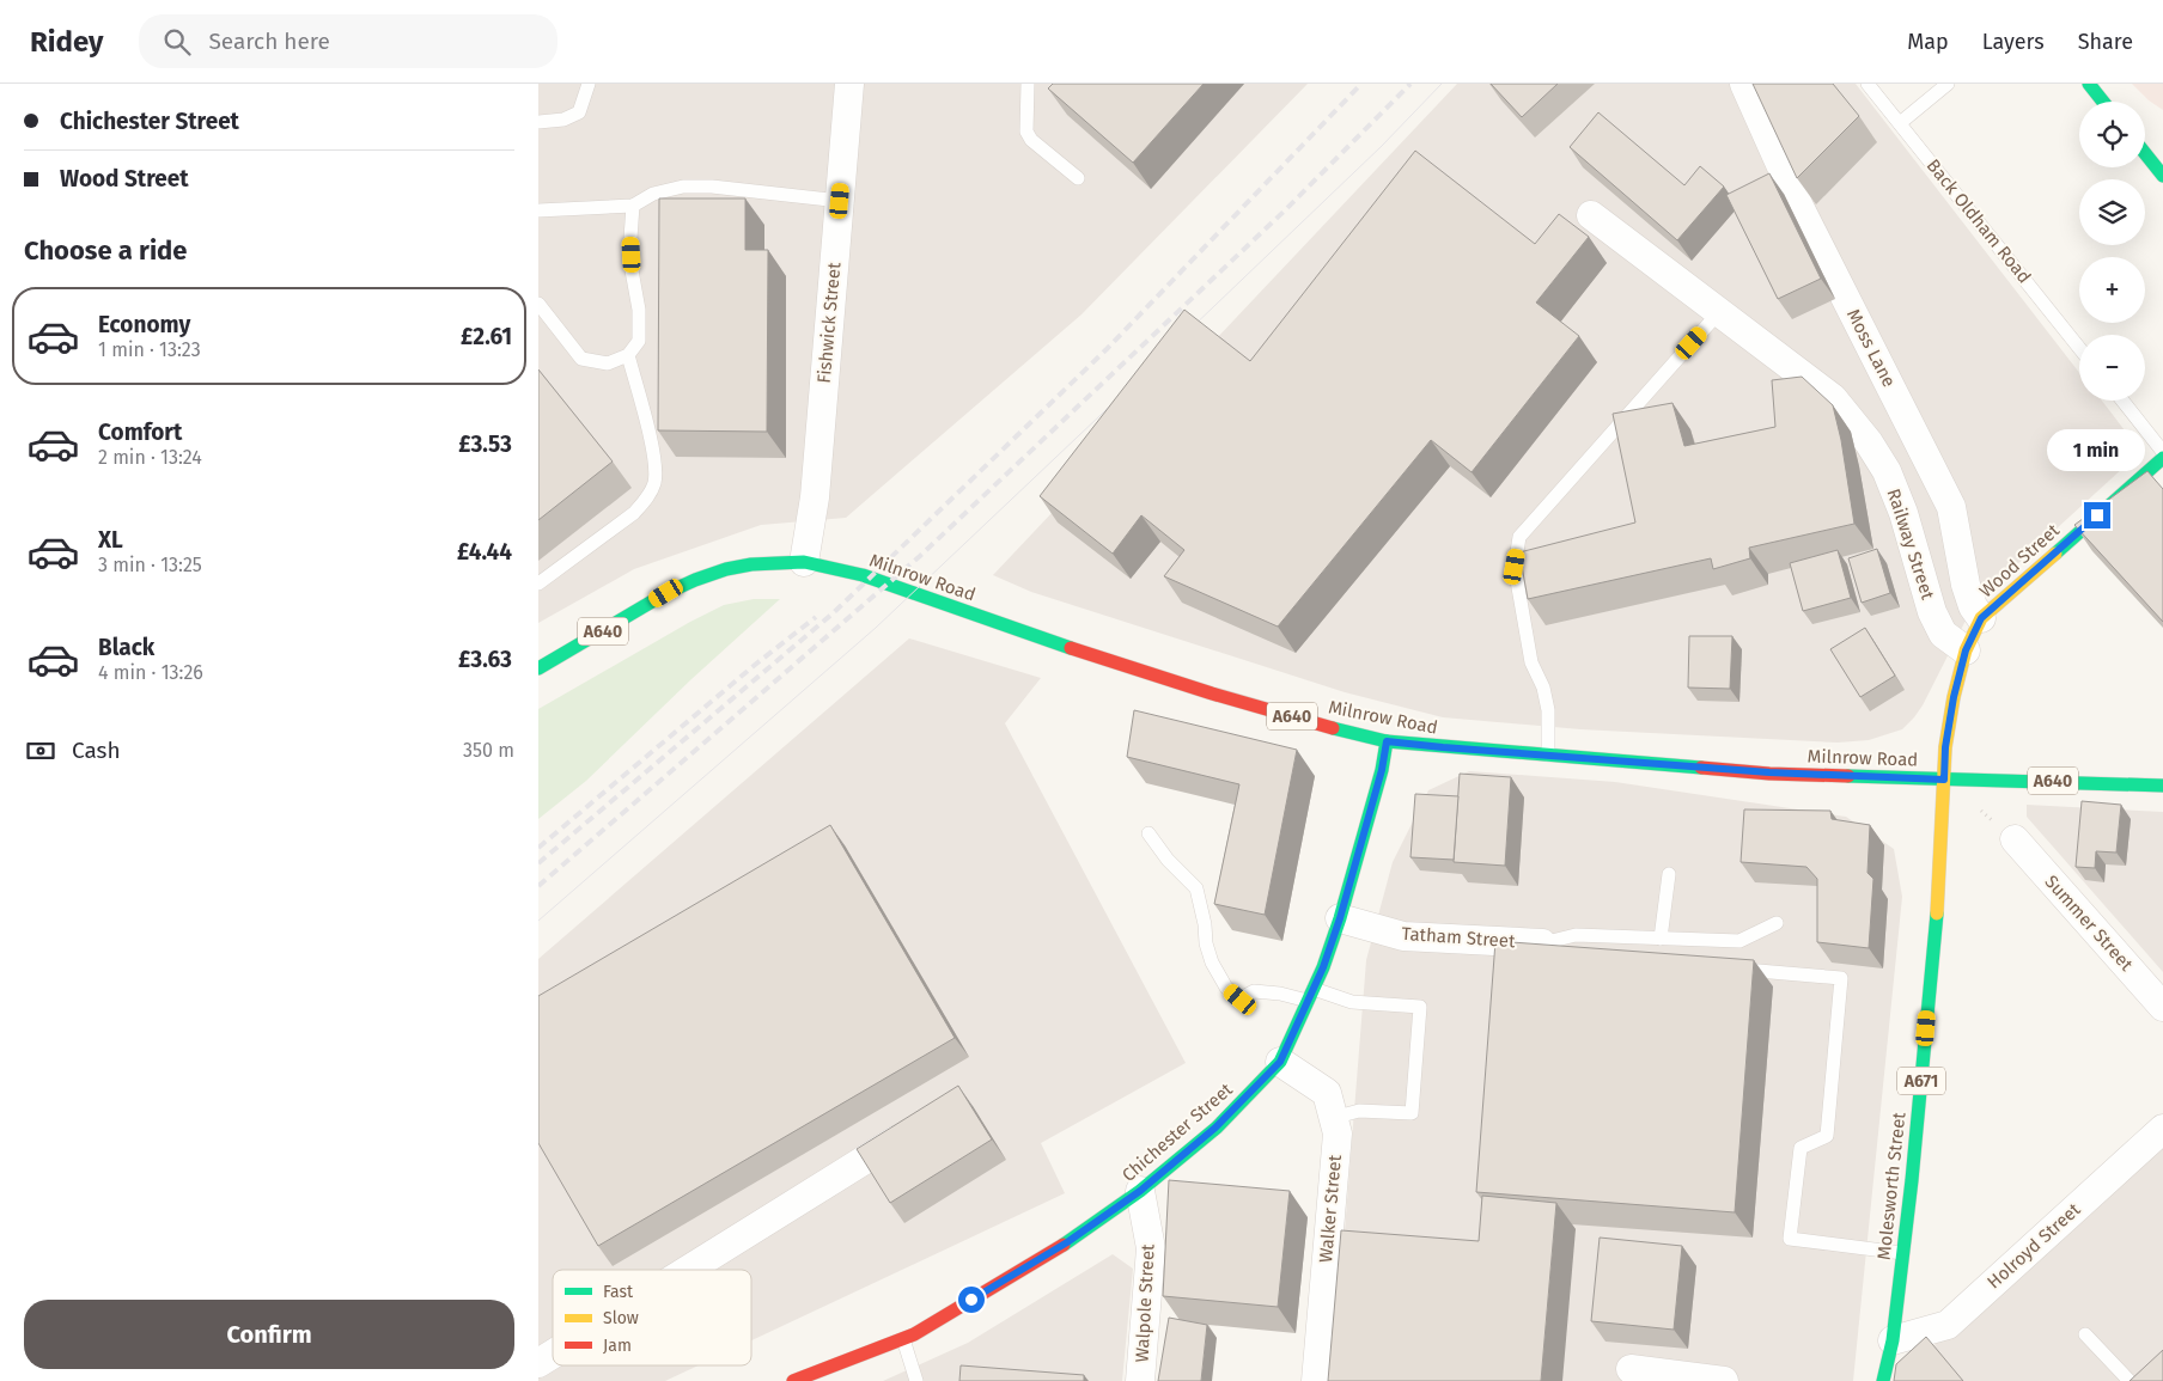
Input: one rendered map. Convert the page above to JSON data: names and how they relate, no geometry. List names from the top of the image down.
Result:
{
  "streets": {
    "main road": [
      "Wood Street",
      "Milnrow Road",
      "A640",
      "A671",
      "Chichester Street",
      "Molesworth Street"
    ],
    "street": [
      "Fishwick Street",
      "Moss Lane",
      "Railway Street",
      "Summer Street",
      "Tatham Street",
      "Walker Street",
      "Holroyd Street",
      "Walpole Street"
    ],
    "lane": ["Back Oldham Road"]
  },
  "crossings": [
    ["Fishwick Street", "Milnrow Road"],
    ["Moss Lane", "Wood Street"],
    ["Railway Street", "Wood Street"],
    ["Railway Street", "A671"],
    ["Wood Street", "A671"],
    ["Milnrow Road", "A671"],
    ["Milnrow Road", "Chichester Street"],
    ["Milnrow Road", "Molesworth Street"],
    ["Tatham Street", "Chichester Street"],
    ["A671", "Molesworth Street"],
    ["Chichester Street", "Walker Street"],
    ["Chichester Street", "Walpole Street"],
    ["Molesworth Street", "Holroyd Street"]
  ],
  "legend": ["Fast", "Slow", "Jam"],
  "page": {
    "header": "Ridey",
    "search": "Search here",
    "nav": ["Map", "Layers", "Share"],
    "banner": ["Chichester Street", "Wood Street"],
    "map_buttons": ["+", "−"],
    "heading": "Choose a ride",
    "list": [
      {
        "name": "Economy",
        "note": "1 min · 13:23",
        "value": "£2.61"
      },
      {
        "name": "Comfort",
        "note": "2 min · 13:24",
        "value": "£3.53"
      },
      {
        "name": "XL",
        "note": "3 min · 13:25",
        "value": "£4.44"
      },
      {
        "name": "Black",
        "note": "4 min · 13:26",
        "value": "£3.63"
      }
    ],
    "bubble": "1 min",
    "pay": ["Cash", "350 m"],
    "buttons": "Confirm"
  }
}
